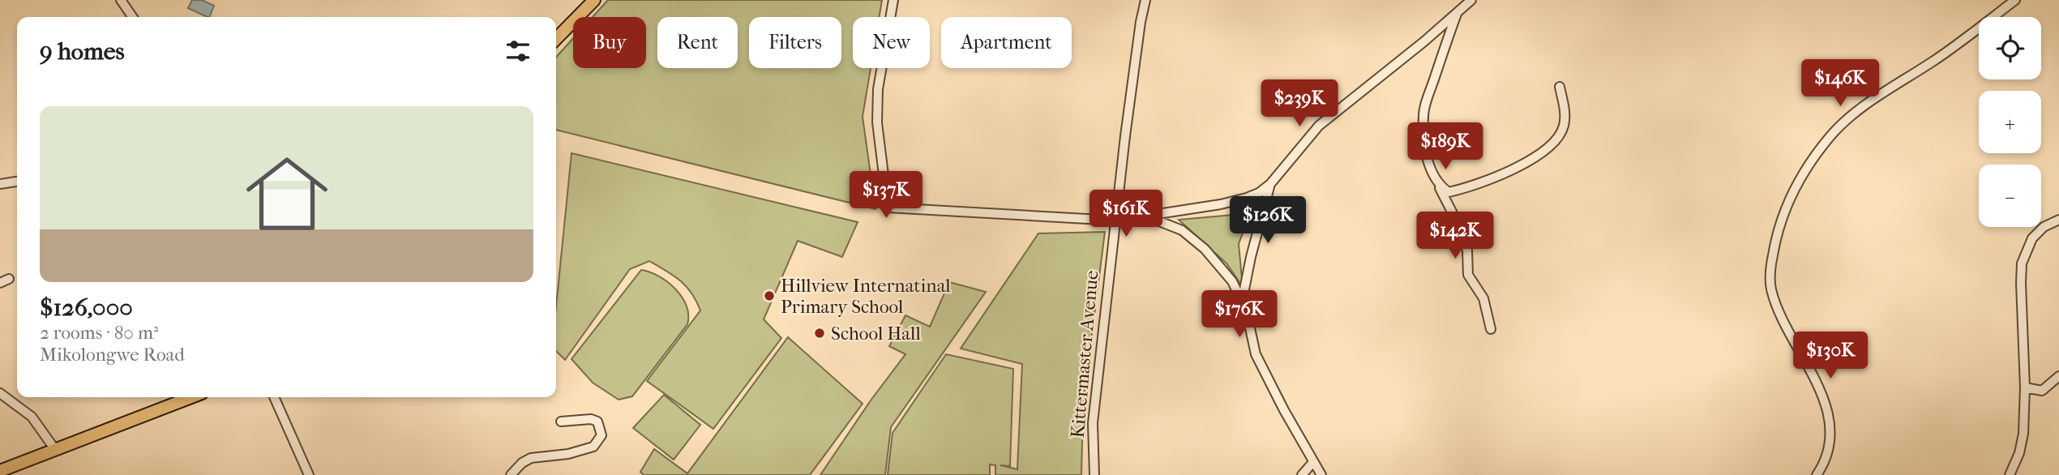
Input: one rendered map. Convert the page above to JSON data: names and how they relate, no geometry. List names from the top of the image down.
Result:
{
  "streets": {
    "street": ["Kittermaster Avenue"]
  },
  "places": ["Hillview Internatinal Primary School", "School Hall"],
  "page": {
    "map_buttons": ["+", "−"],
    "chip": [
      "Buy",
      "Rent",
      "Filters",
      "New",
      "Apartment"
    ],
    "heading": "9 homes",
    "price": [
      "$146K",
      "$239K",
      "$189K",
      "$137K",
      "$161K",
      "$126K",
      "$142K",
      "$176K",
      "$130K"
    ],
    "list": [
      {
        "name": "$126,000",
        "note": "2 rooms · 80 m² · Mikolongwe Road"
      }
    ]
  }
}
